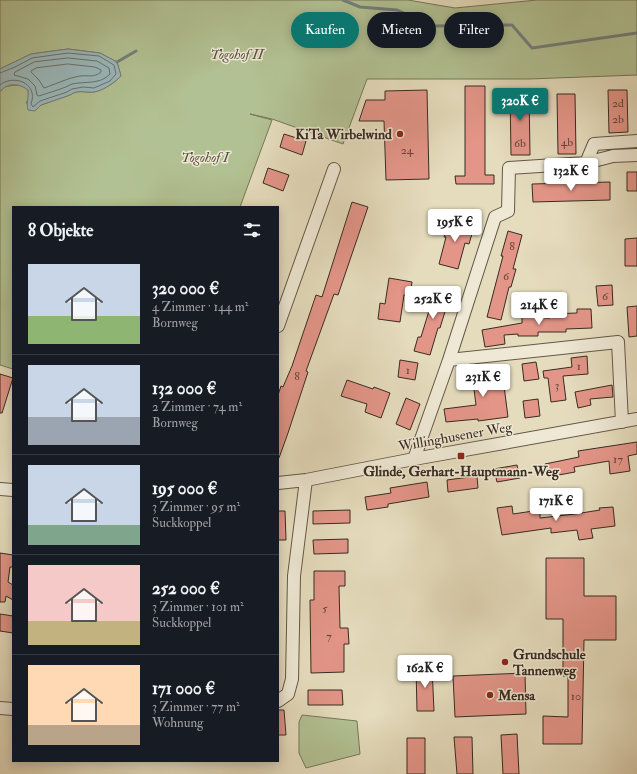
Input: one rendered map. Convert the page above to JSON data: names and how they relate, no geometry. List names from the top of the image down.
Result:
{
  "streets": {
    "street": ["Willinghusener Weg"]
  },
  "parks": ["Togohof II", "Togohof I"],
  "places": {
    "other": ["KiTa Wirbelwind", "Grundschule Tannenweg", "Mensa"],
    "transit": ["Glinde, Gerhart-Hauptmann-Weg"]
  },
  "house_numbers": [
    "2d",
    "2b",
    "4b",
    "6b",
    "24",
    "8",
    "6",
    "6",
    "1",
    "1",
    "8",
    "3",
    "17",
    "5",
    "7",
    "10"
  ],
  "page": {
    "chip": ["Kaufen", "Mieten", "Filter"],
    "price": [
      "320K €",
      "132K €",
      "195K €",
      "252K €",
      "214K €",
      "231K €",
      "171K €",
      "162K €"
    ],
    "heading": "8 Objekte",
    "list": [
      {
        "name": "320 000 €",
        "note": "4 Zimmer · 144 m² · Bornweg"
      },
      {
        "name": "132 000 €",
        "note": "2 Zimmer · 74 m² · Bornweg"
      },
      {
        "name": "195 000 €",
        "note": "3 Zimmer · 95 m² · Suckkoppel"
      },
      {
        "name": "252 000 €",
        "note": "3 Zimmer · 101 m² · Suckkoppel"
      },
      {
        "name": "171 000 €",
        "note": "3 Zimmer · 77 m² · Wohnung"
      }
    ]
  }
}
